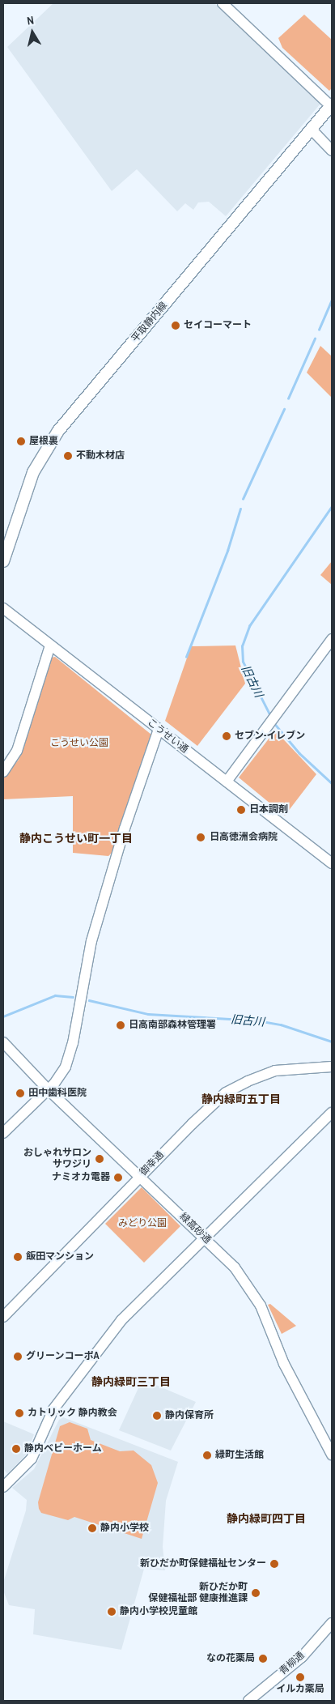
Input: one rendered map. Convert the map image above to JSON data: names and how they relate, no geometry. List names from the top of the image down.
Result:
{
  "streets": {
    "main road": ["平取静内線"],
    "street": [
      "こうせい通",
      "御幸通",
      "緑高砂通",
      "青柳通"
    ]
  },
  "crossings": [
    ["御幸通", "緑高砂通"]
  ],
  "districts": [
    "静内こうせい町一丁目",
    "静内緑町五丁目",
    "静内緑町三丁目",
    "静内緑町四丁目"
  ],
  "water": ["旧古川"],
  "parks": ["こうせい公園", "みどり公園"],
  "places": [
    "セイコーマート",
    "屋根裏",
    "不動木材店",
    "セブン-イレブン",
    "日本調剤",
    "日高徳洲会病院",
    "日高南部森林管理署",
    "田中歯科医院",
    "おしゃれサロン サワジリ",
    "ナミオカ電器",
    "飯田マンション",
    "グリーンコーポA",
    "カトリック 静内教会",
    "静内保育所",
    "静内ベビーホーム",
    "緑町生活館",
    "静内小学校",
    "新ひだか町保健福祉センター",
    "新ひだか町 保健福祉部 健康推進課",
    "静内小学校児童館",
    "なの花薬局",
    "イルカ薬局"
  ],
  "north": "top"
}
